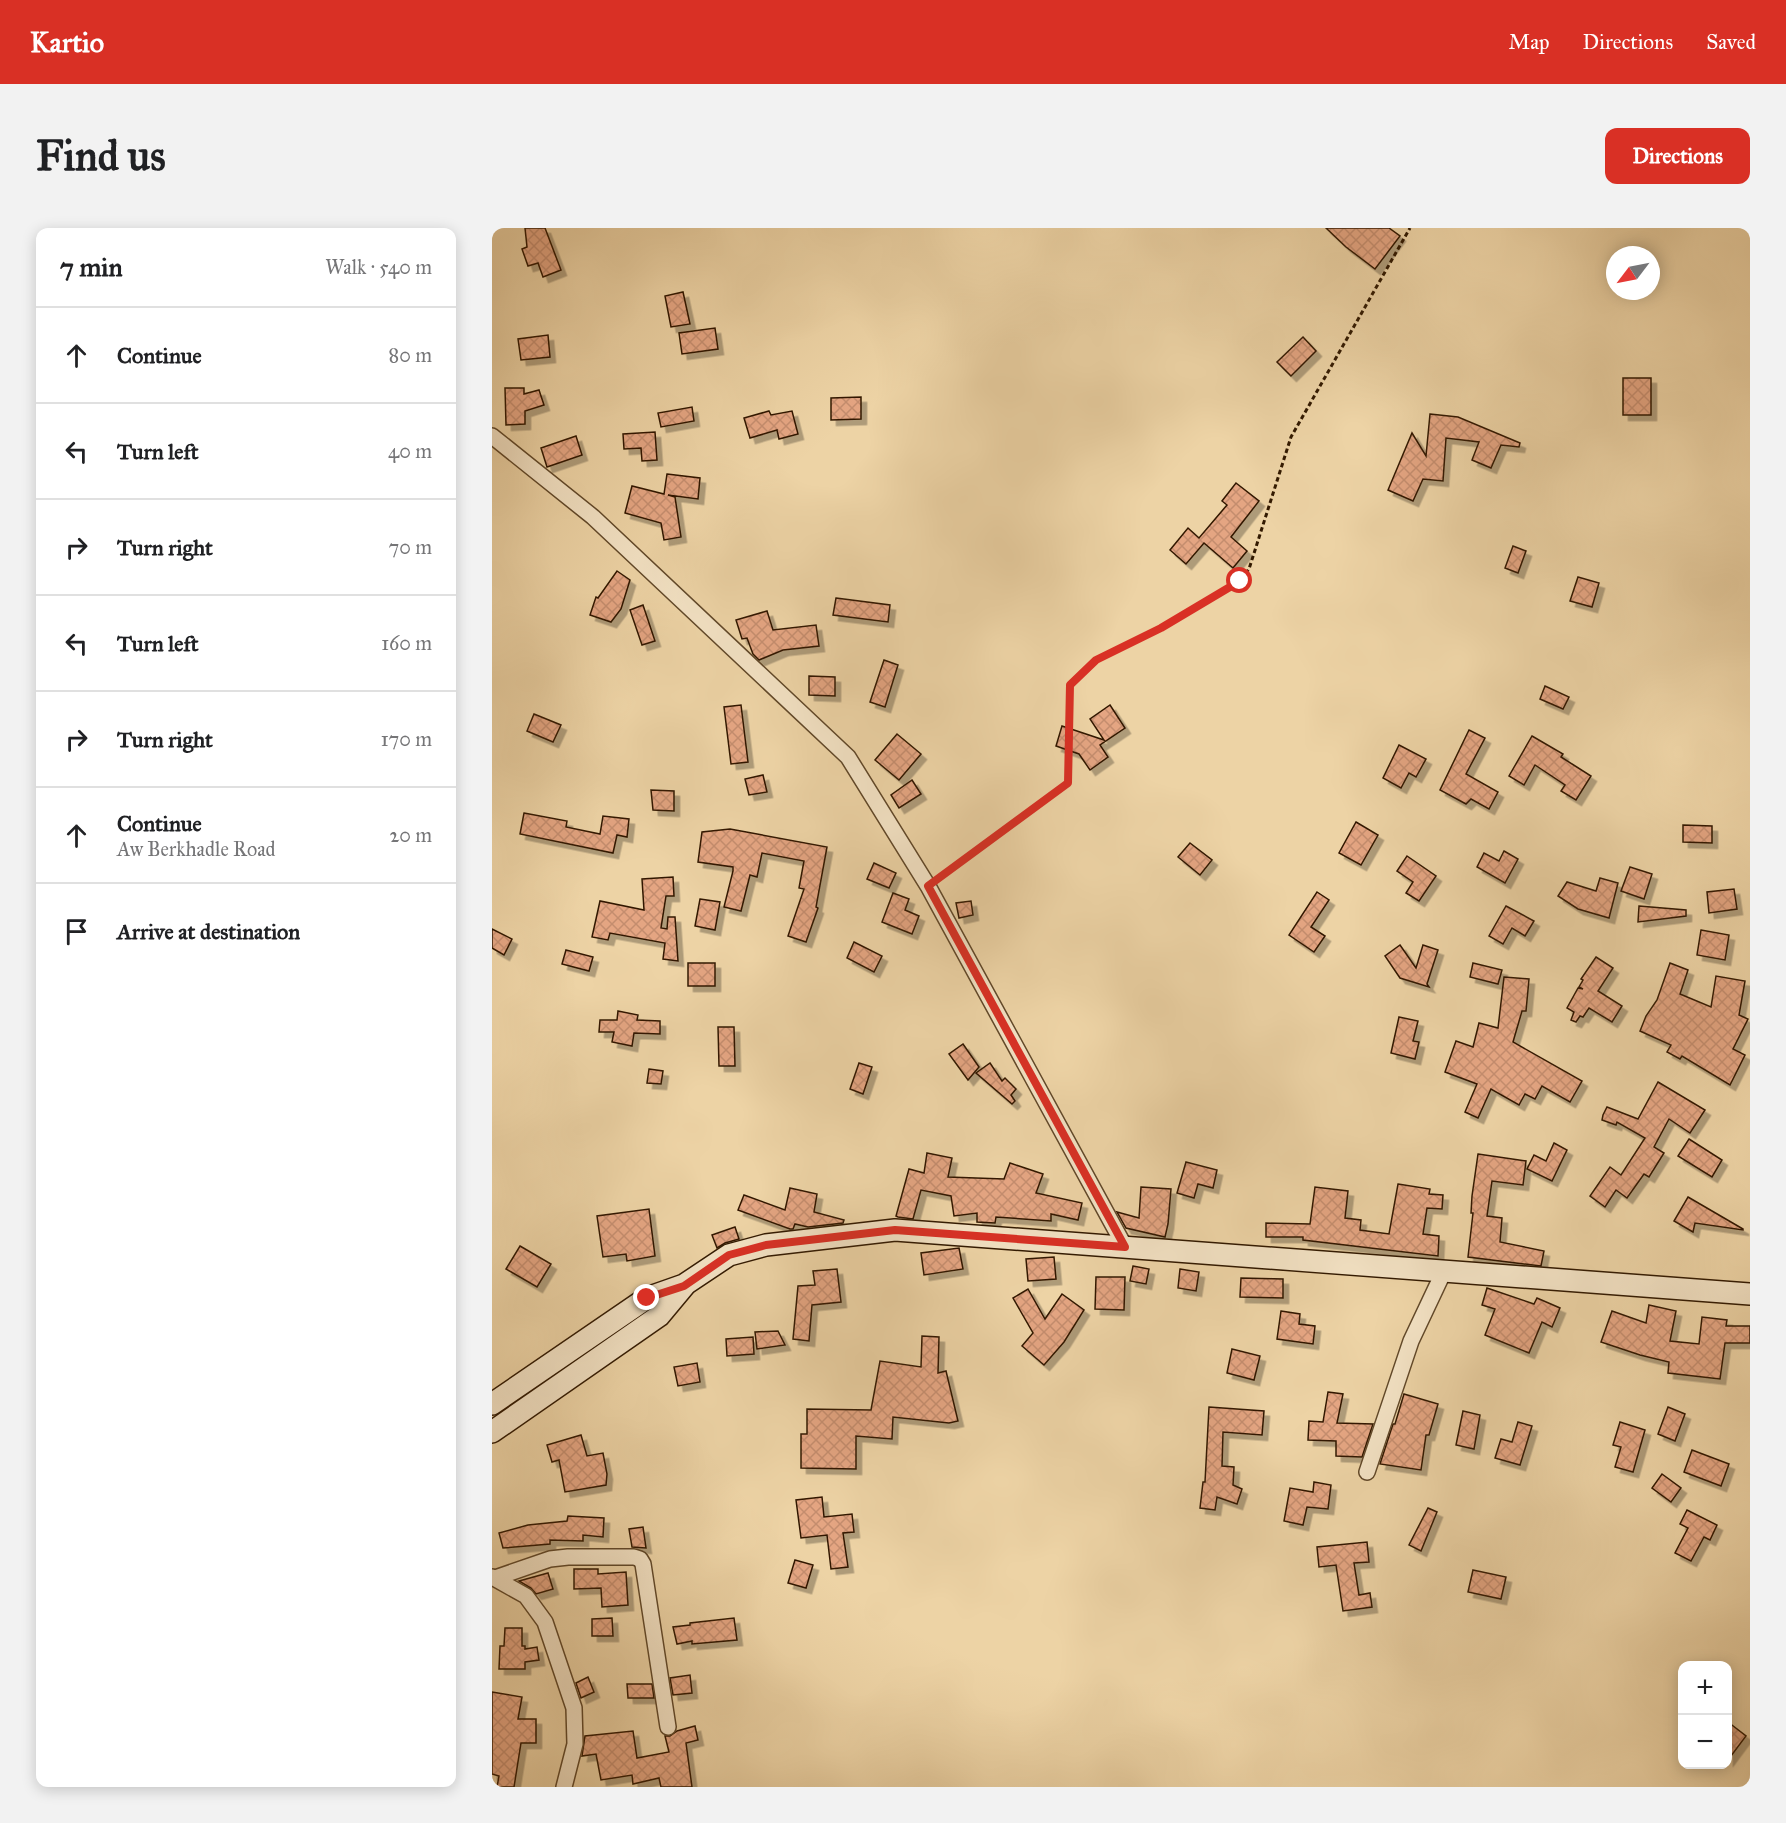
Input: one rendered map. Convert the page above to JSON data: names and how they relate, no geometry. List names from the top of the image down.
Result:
{
  "north": "bottom left",
  "page": {
    "header": "Kartio",
    "nav": ["Map", "Directions", "Saved"],
    "buttons": "Directions",
    "title": "Find us",
    "heading": ["7 min", "Walk · 540 m"],
    "list": [
      ["Continue", "80 m"],
      ["Turn left", "40 m"],
      ["Turn right", "70 m"],
      ["Turn left", "160 m"],
      ["Turn right", "170 m"],
      ["Continue", "Aw Berkhadle Road", "20 m"],
      "Arrive at destination"
    ],
    "map_buttons": ["+", "−"]
  }
}
